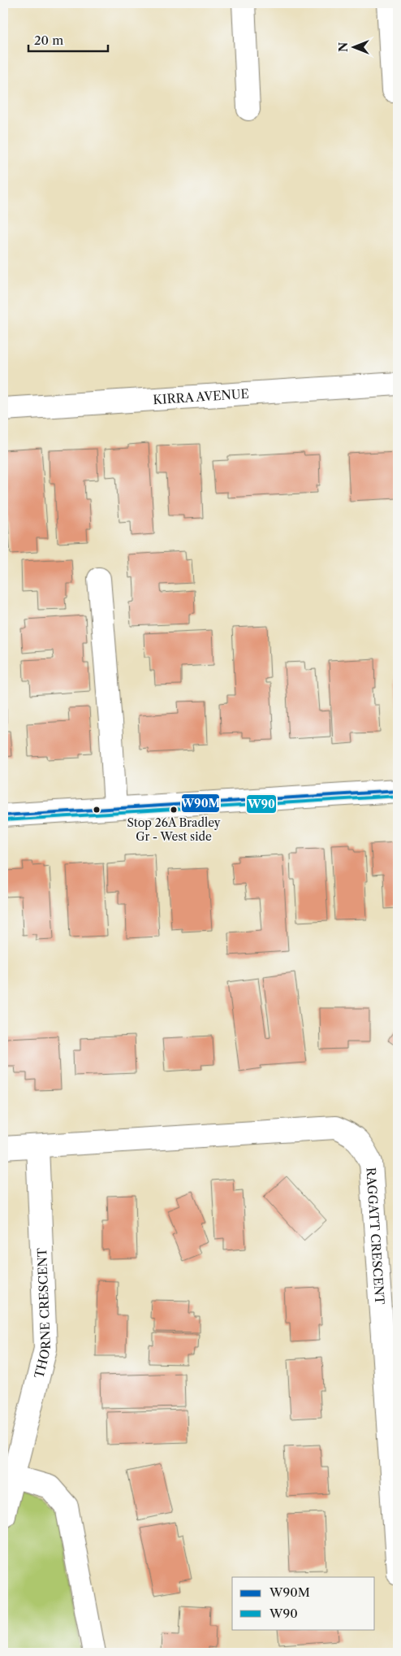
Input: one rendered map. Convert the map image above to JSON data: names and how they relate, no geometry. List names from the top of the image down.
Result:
{
  "streets": {
    "street": ["KIRRA AVENUE", "RAGGATT CRESCENT", "THORNE CRESCENT"]
  },
  "crossings": [
    ["RAGGATT CRESCENT", "THORNE CRESCENT"]
  ],
  "places": ["Stop 26A Bradley Gr - West side"],
  "lines": ["transit line W90M", "transit line W90"],
  "legend": ["W90M", "W90"],
  "scale_bar": "20 m",
  "north": "left"
}
